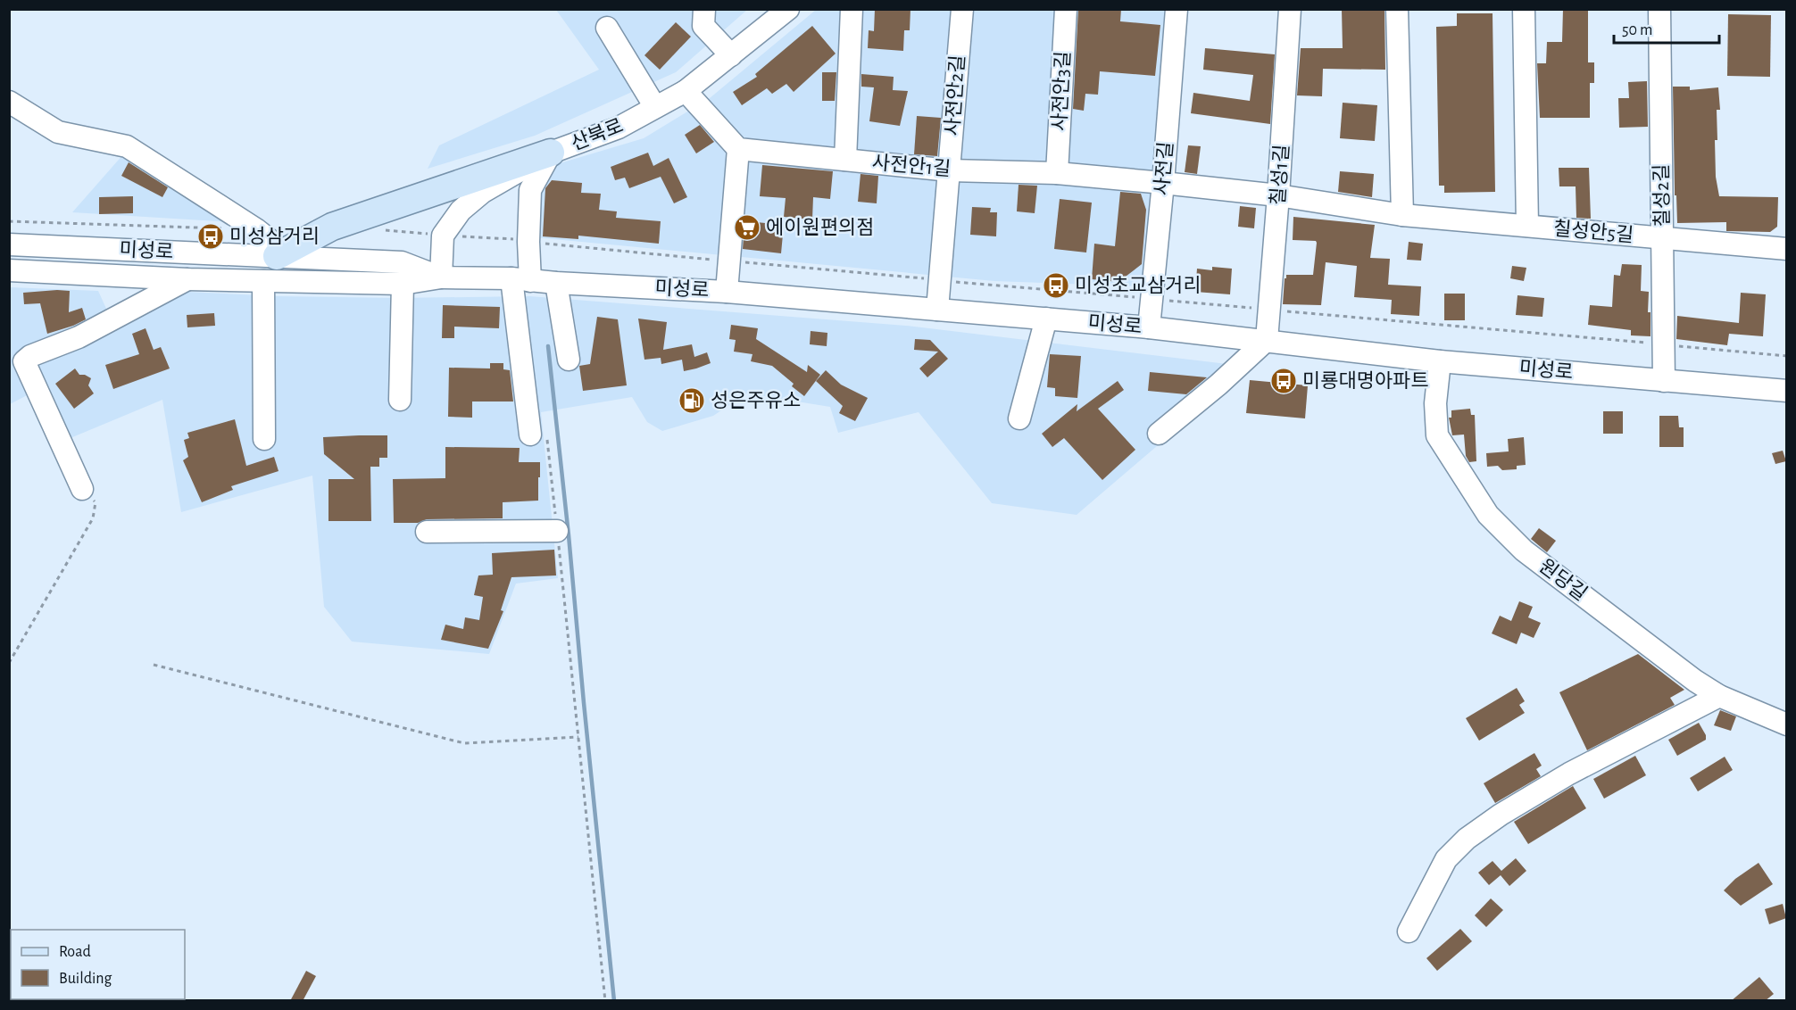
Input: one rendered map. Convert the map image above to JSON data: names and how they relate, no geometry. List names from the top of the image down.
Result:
{
  "streets": {
    "street": [
      "사전안3길",
      "사전안2길",
      "산북로",
      "사전안1길",
      "사전길",
      "칠성1길",
      "칠성2길",
      "칠성안5길",
      "미성로",
      "원당길"
    ]
  },
  "crossings": [
    ["사전안3길", "사전안1길"],
    ["사전안2길", "사전안1길"],
    ["사전안2길", "미성로"],
    ["사전안1길", "사전길"],
    ["사전안1길", "칠성1길"],
    ["사전안1길", "칠성안5길"],
    ["사전길", "미성로"],
    ["칠성1길", "칠성안5길"],
    ["칠성1길", "미성로"],
    ["칠성2길", "칠성안5길"],
    ["칠성2길", "미성로"],
    ["미성로", "원당길"]
  ],
  "places": {
    "supermarket": ["에이원편의점"],
    "bus stop": ["미성삼거리", "미성초교삼거리", "미룡대명아파트"],
    "fuel station": ["성은주유소"]
  },
  "legend": ["Road", "Building"],
  "scale_bar": "50 m"
}
